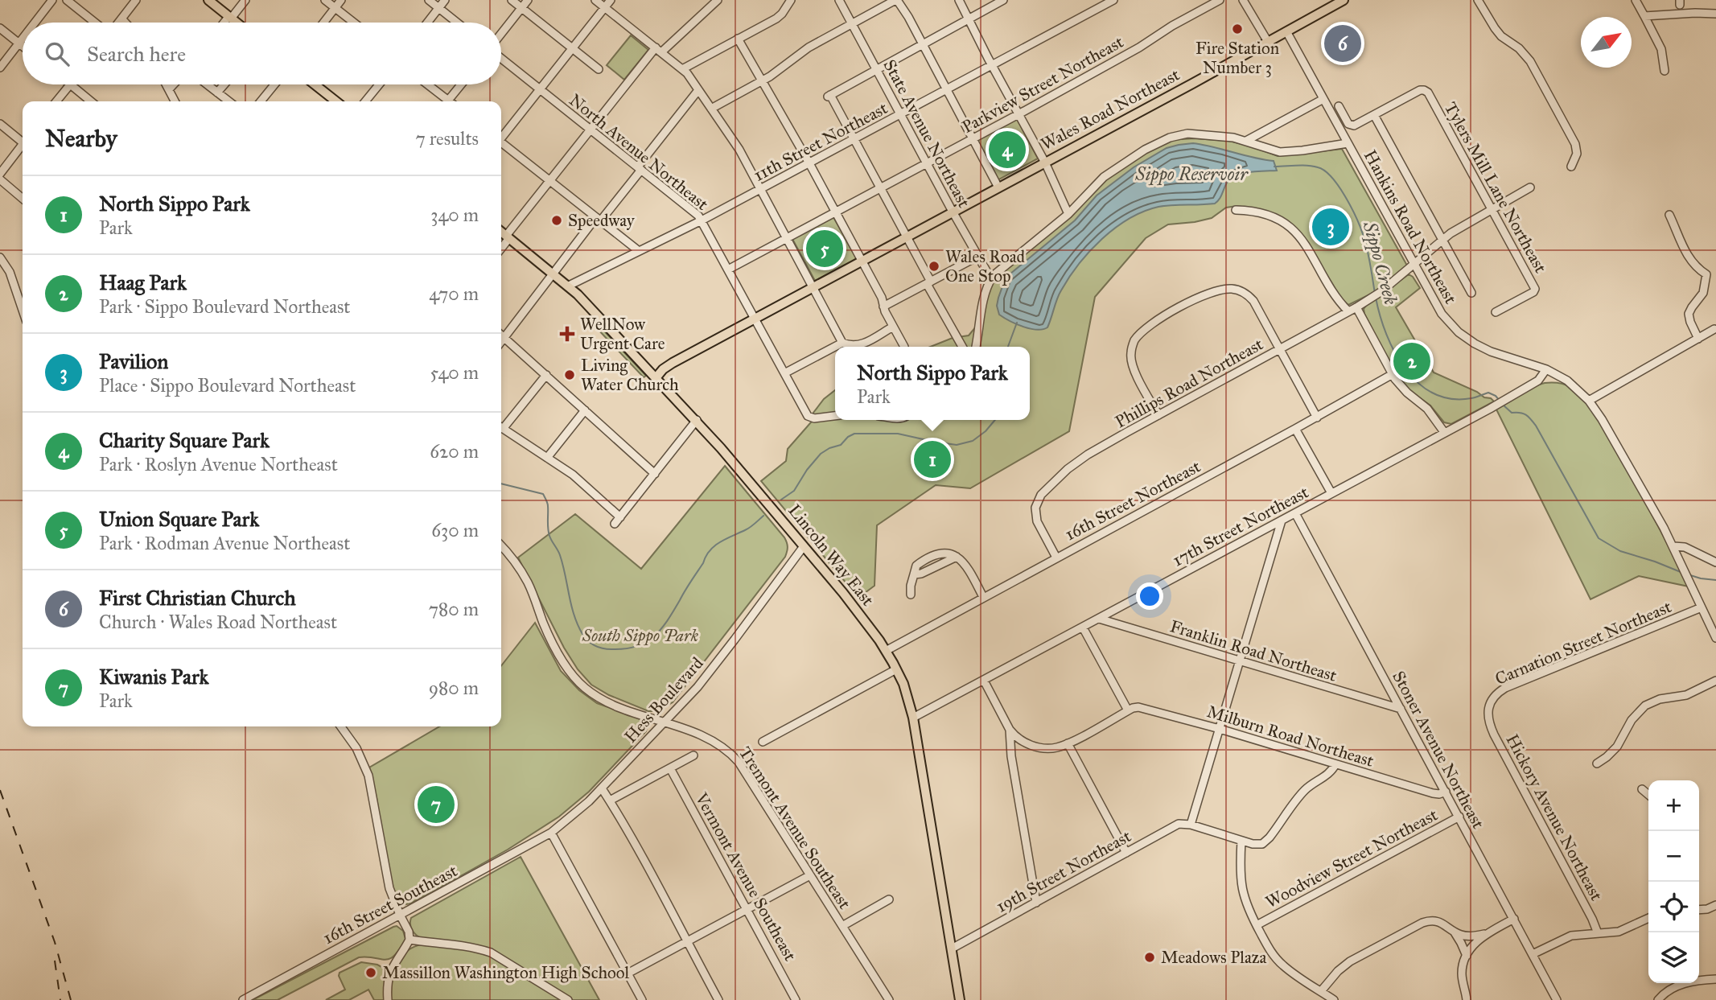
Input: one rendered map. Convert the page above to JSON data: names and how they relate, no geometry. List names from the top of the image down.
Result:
{
  "streets": {
    "main road": ["Wales Road Northeast", "Lincoln Way East"],
    "street": [
      "Parkview Street Northeast",
      "State Avenue Northeast",
      "11th Street Northeast",
      "North Avenue Northeast",
      "Tylers Mill Lane Northeast",
      "Hankins Road Northeast",
      "Phillips Road Northeast",
      "16th Street Northeast",
      "17th Street Northeast",
      "Carnation Street Northeast",
      "Franklin Road Northeast",
      "Hess Boulevard",
      "Milburn Road Northeast",
      "Stoner Avenue Northeast",
      "Hickory Avenue Northeast",
      "Tremont Avenue Southeast",
      "Woodview Street Northeast",
      "19th Street Northeast",
      "Vermont Avenue Southeast",
      "16th Street Southeast"
    ]
  },
  "crossings": [
    ["Parkview Street Northeast", "State Avenue Northeast"],
    ["Parkview Street Northeast", "North Avenue Northeast"],
    ["Wales Road Northeast", "State Avenue Northeast"],
    ["Wales Road Northeast", "North Avenue Northeast"],
    ["Wales Road Northeast", "Hankins Road Northeast"],
    ["Wales Road Northeast", "Lincoln Way East"],
    ["State Avenue Northeast", "11th Street Northeast"],
    ["11th Street Northeast", "North Avenue Northeast"],
    ["11th Street Northeast", "Lincoln Way East"],
    ["Tylers Mill Lane Northeast", "Phillips Road Northeast"],
    ["Hankins Road Northeast", "Phillips Road Northeast"],
    ["Hankins Road Northeast", "17th Street Northeast"],
    ["Hankins Road Northeast", "Carnation Street Northeast"],
    ["Phillips Road Northeast", "16th Street Northeast"],
    ["16th Street Northeast", "Lincoln Way East"],
    ["17th Street Northeast", "Lincoln Way East"],
    ["17th Street Northeast", "Franklin Road Northeast"],
    ["17th Street Northeast", "Stoner Avenue Northeast"],
    ["Lincoln Way East", "Hess Boulevard"],
    ["Lincoln Way East", "19th Street Northeast"],
    ["Carnation Street Northeast", "Hickory Avenue Northeast"],
    ["Franklin Road Northeast", "Stoner Avenue Northeast"],
    ["Hess Boulevard", "Tremont Avenue Southeast"],
    ["Hess Boulevard", "16th Street Southeast"],
    ["Milburn Road Northeast", "Stoner Avenue Northeast"],
    ["Stoner Avenue Northeast", "Woodview Street Northeast"]
  ],
  "water": ["Sippo Reservoir", "Sippo Creek"],
  "parks": ["South Sippo Park"],
  "places": {
    "other": [
      "Fire Station Number 3",
      "Speedway",
      "Wales Road One Stop",
      "Living Water Church",
      "Meadows Plaza",
      "Massillon Washington High School"
    ],
    "health": ["WellNow Urgent Care"]
  },
  "north": "top right",
  "page": {
    "pins": [
      "6",
      "4",
      "3",
      "5",
      "2",
      "1",
      "7"
    ],
    "search": "Search here",
    "heading": ["Nearby", "7 results"],
    "list": [
      {
        "mark": "1",
        "name": "North Sippo Park",
        "note": "Park",
        "value": "340 m"
      },
      {
        "mark": "2",
        "name": "Haag Park",
        "note": "Park · Sippo Boulevard Northeast",
        "value": "470 m"
      },
      {
        "mark": "3",
        "name": "Pavilion",
        "note": "Place · Sippo Boulevard Northeast",
        "value": "540 m"
      },
      {
        "mark": "4",
        "name": "Charity Square Park",
        "note": "Park · Roslyn Avenue Northeast",
        "value": "620 m"
      },
      {
        "mark": "5",
        "name": "Union Square Park",
        "note": "Park · Rodman Avenue Northeast",
        "value": "630 m"
      },
      {
        "mark": "6",
        "name": "First Christian Church",
        "note": "Church · Wales Road Northeast",
        "value": "780 m"
      },
      {
        "mark": "7",
        "name": "Kiwanis Park",
        "note": "Park",
        "value": "980 m"
      }
    ],
    "popup": ["North Sippo Park", "Park"],
    "map_buttons": ["+", "−"]
  }
}
